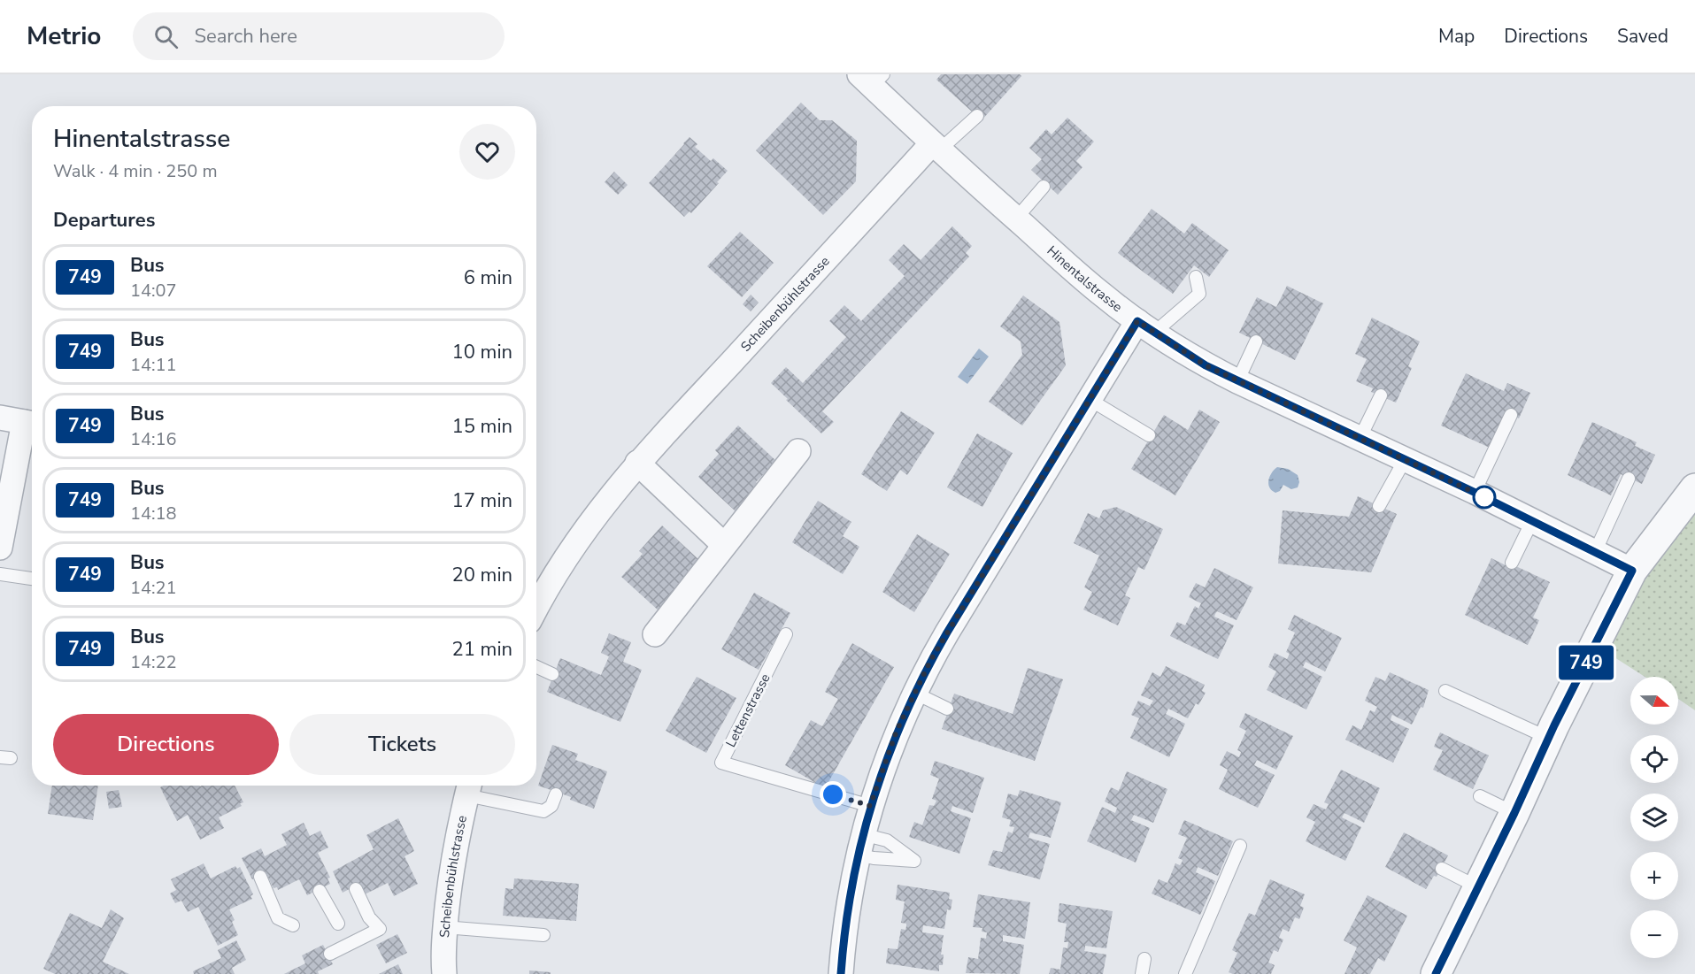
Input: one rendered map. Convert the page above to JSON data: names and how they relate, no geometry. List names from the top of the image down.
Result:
{
  "streets": {
    "street": ["Hinentalstrasse", "Scheibenbühlstrasse"],
    "lane": ["Lettenstrasse"]
  },
  "crossings": [
    ["Hinentalstrasse", "Scheibenbühlstrasse"]
  ],
  "lines": ["bus line 749"],
  "north": "right",
  "page": {
    "header": "Metrio",
    "search": "Search here",
    "nav": ["Map", "Directions", "Saved"],
    "on_map": "749",
    "heading": [
      ["Hinentalstrasse", "Walk · 4 min · 250 m"],
      "Departures"
    ],
    "list": [
      {
        "mark": "749",
        "name": "Bus",
        "note": "14:07",
        "value": "6 min"
      },
      {
        "mark": "749",
        "name": "Bus",
        "note": "14:11",
        "value": "10 min"
      },
      {
        "mark": "749",
        "name": "Bus",
        "note": "14:16",
        "value": "15 min"
      },
      {
        "mark": "749",
        "name": "Bus",
        "note": "14:18",
        "value": "17 min"
      },
      {
        "mark": "749",
        "name": "Bus",
        "note": "14:21",
        "value": "20 min"
      },
      {
        "mark": "749",
        "name": "Bus",
        "note": "14:22",
        "value": "21 min"
      }
    ],
    "map_buttons": ["+", "−"],
    "buttons": ["Directions", "Tickets"]
  }
}
